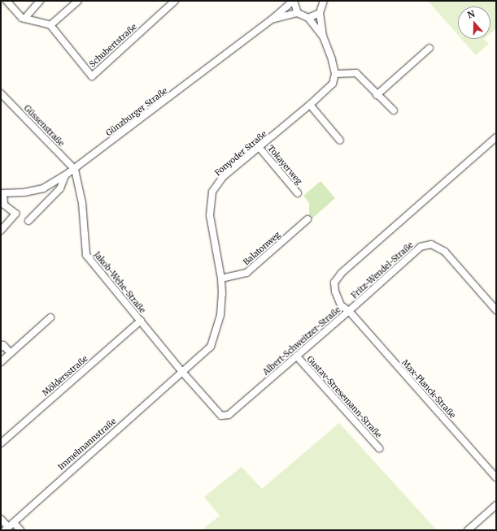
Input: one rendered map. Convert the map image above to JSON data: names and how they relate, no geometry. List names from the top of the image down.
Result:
{
  "streets": {
    "street": [
      "Schubertstraße",
      "Günzburger Straße",
      "Güssenstraße",
      "Fonyoder Straße",
      "Tokayerweg",
      "Balatonweg",
      "Fritz-Wendel-Straße",
      "Jakob-Wehe-Straße",
      "Albert-Schweitzer-Straße",
      "Möldersstraße",
      "Max-Planck-Straße",
      "Gustav-Stresemann-Straße",
      "Immelmannstraße"
    ]
  },
  "crossings": [
    ["Günzburger Straße", "Güssenstraße"],
    ["Günzburger Straße", "Jakob-Wehe-Straße"],
    ["Güssenstraße", "Jakob-Wehe-Straße"],
    ["Fonyoder Straße", "Tokayerweg"],
    ["Fonyoder Straße", "Balatonweg"],
    ["Fonyoder Straße", "Jakob-Wehe-Straße"],
    ["Fonyoder Straße", "Albert-Schweitzer-Straße"],
    ["Fonyoder Straße", "Immelmannstraße"],
    ["Fritz-Wendel-Straße", "Albert-Schweitzer-Straße"],
    ["Fritz-Wendel-Straße", "Max-Planck-Straße"],
    ["Jakob-Wehe-Straße", "Albert-Schweitzer-Straße"],
    ["Jakob-Wehe-Straße", "Möldersstraße"],
    ["Jakob-Wehe-Straße", "Immelmannstraße"],
    ["Albert-Schweitzer-Straße", "Max-Planck-Straße"],
    ["Albert-Schweitzer-Straße", "Gustav-Stresemann-Straße"],
    ["Albert-Schweitzer-Straße", "Immelmannstraße"]
  ],
  "north": "top"
}
